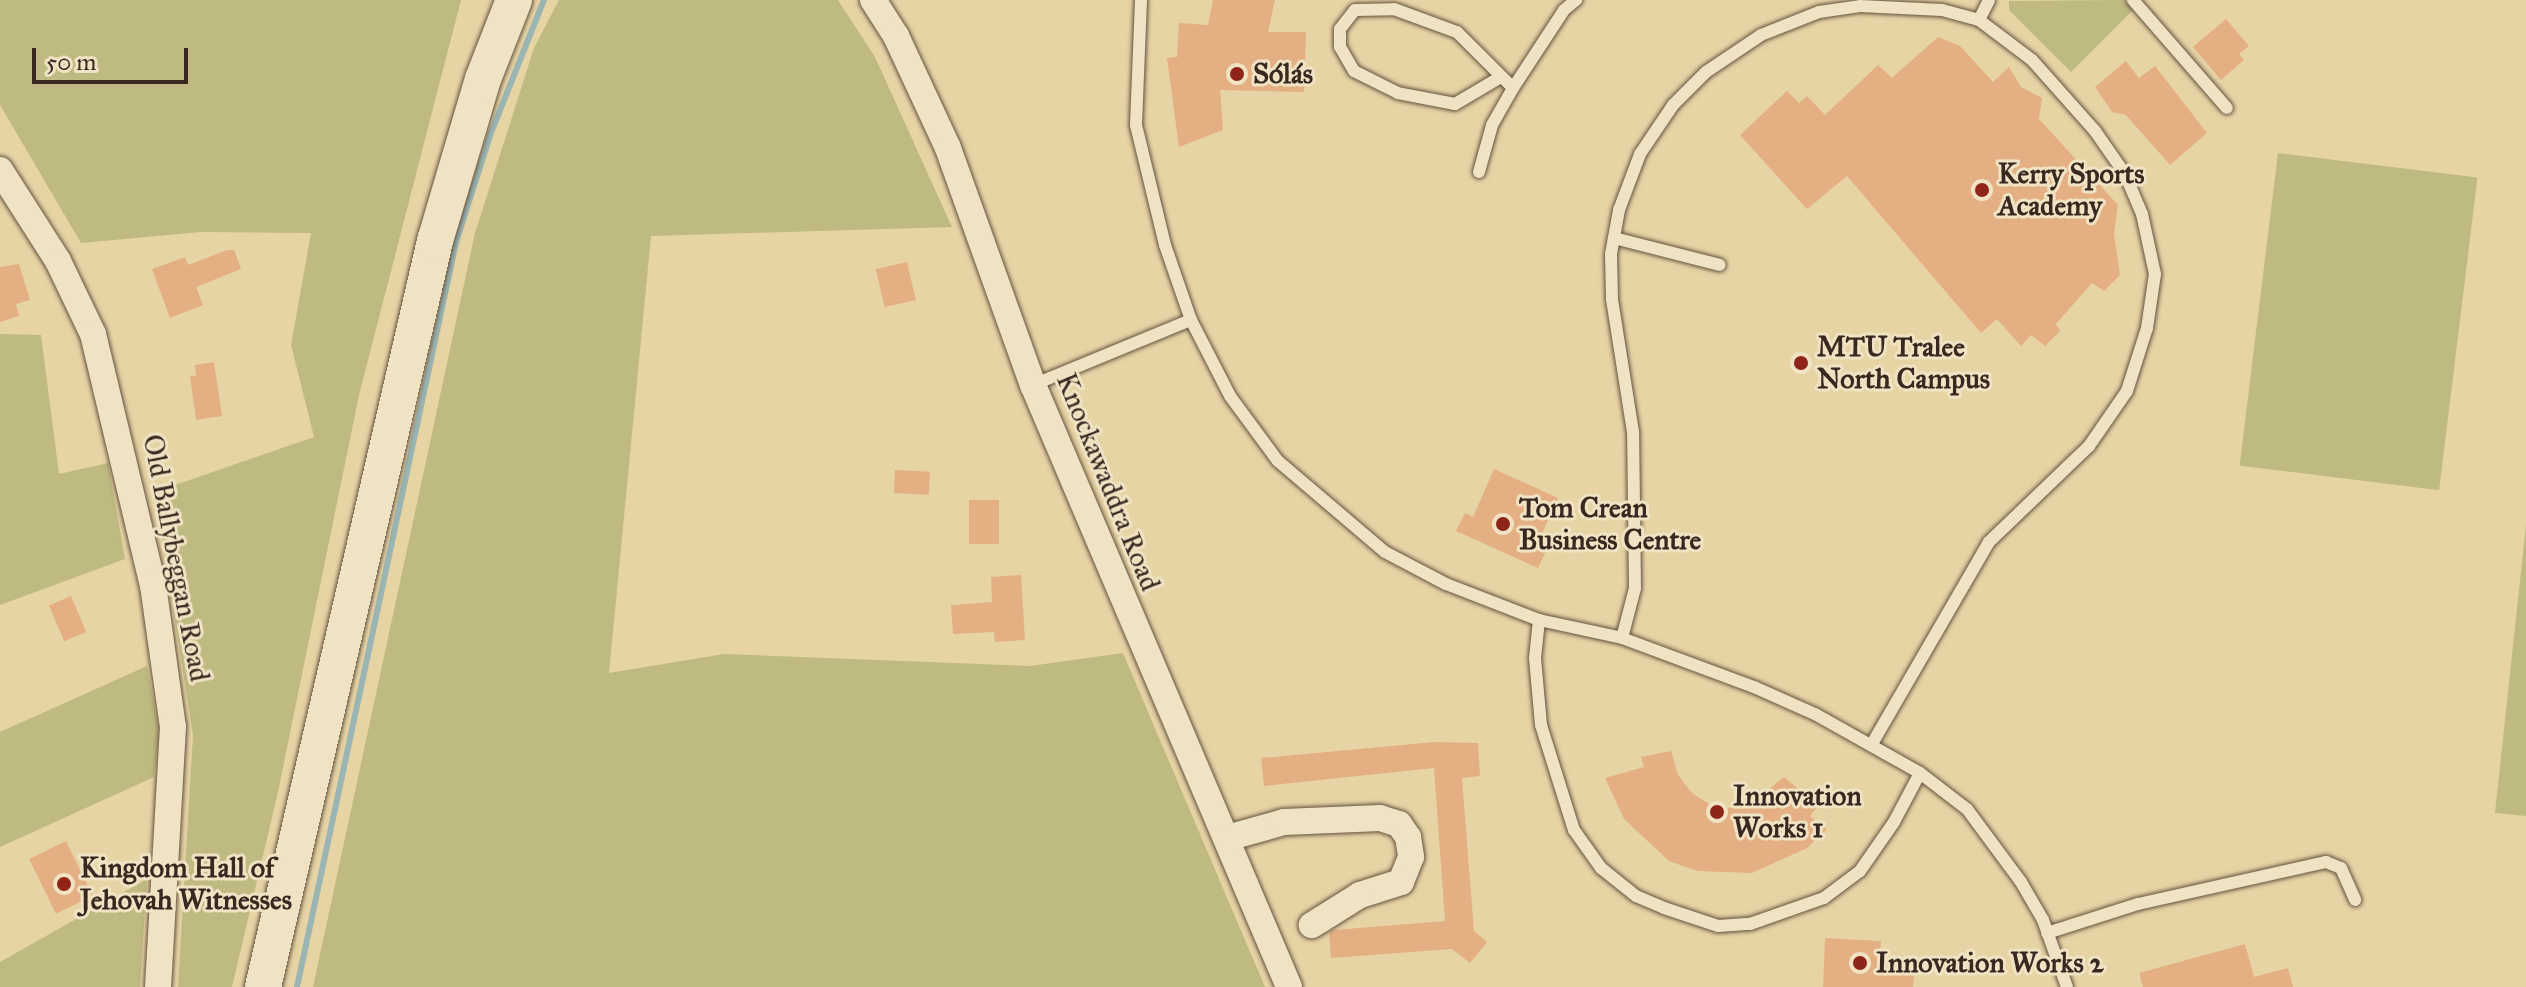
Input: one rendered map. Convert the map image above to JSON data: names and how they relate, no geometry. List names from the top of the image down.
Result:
{
  "streets": {
    "street": ["Knockawaddra Road", "Old Ballybeggan Road"]
  },
  "places": [
    "Sólás",
    "Kerry Sports Academy",
    "MTU Tralee North Campus",
    "Tom Crean Business Centre",
    "Innovation Works 1",
    "Kingdom Hall of Jehovah Witnesses",
    "Innovation Works 2"
  ],
  "scale_bar": "50 m"
}
